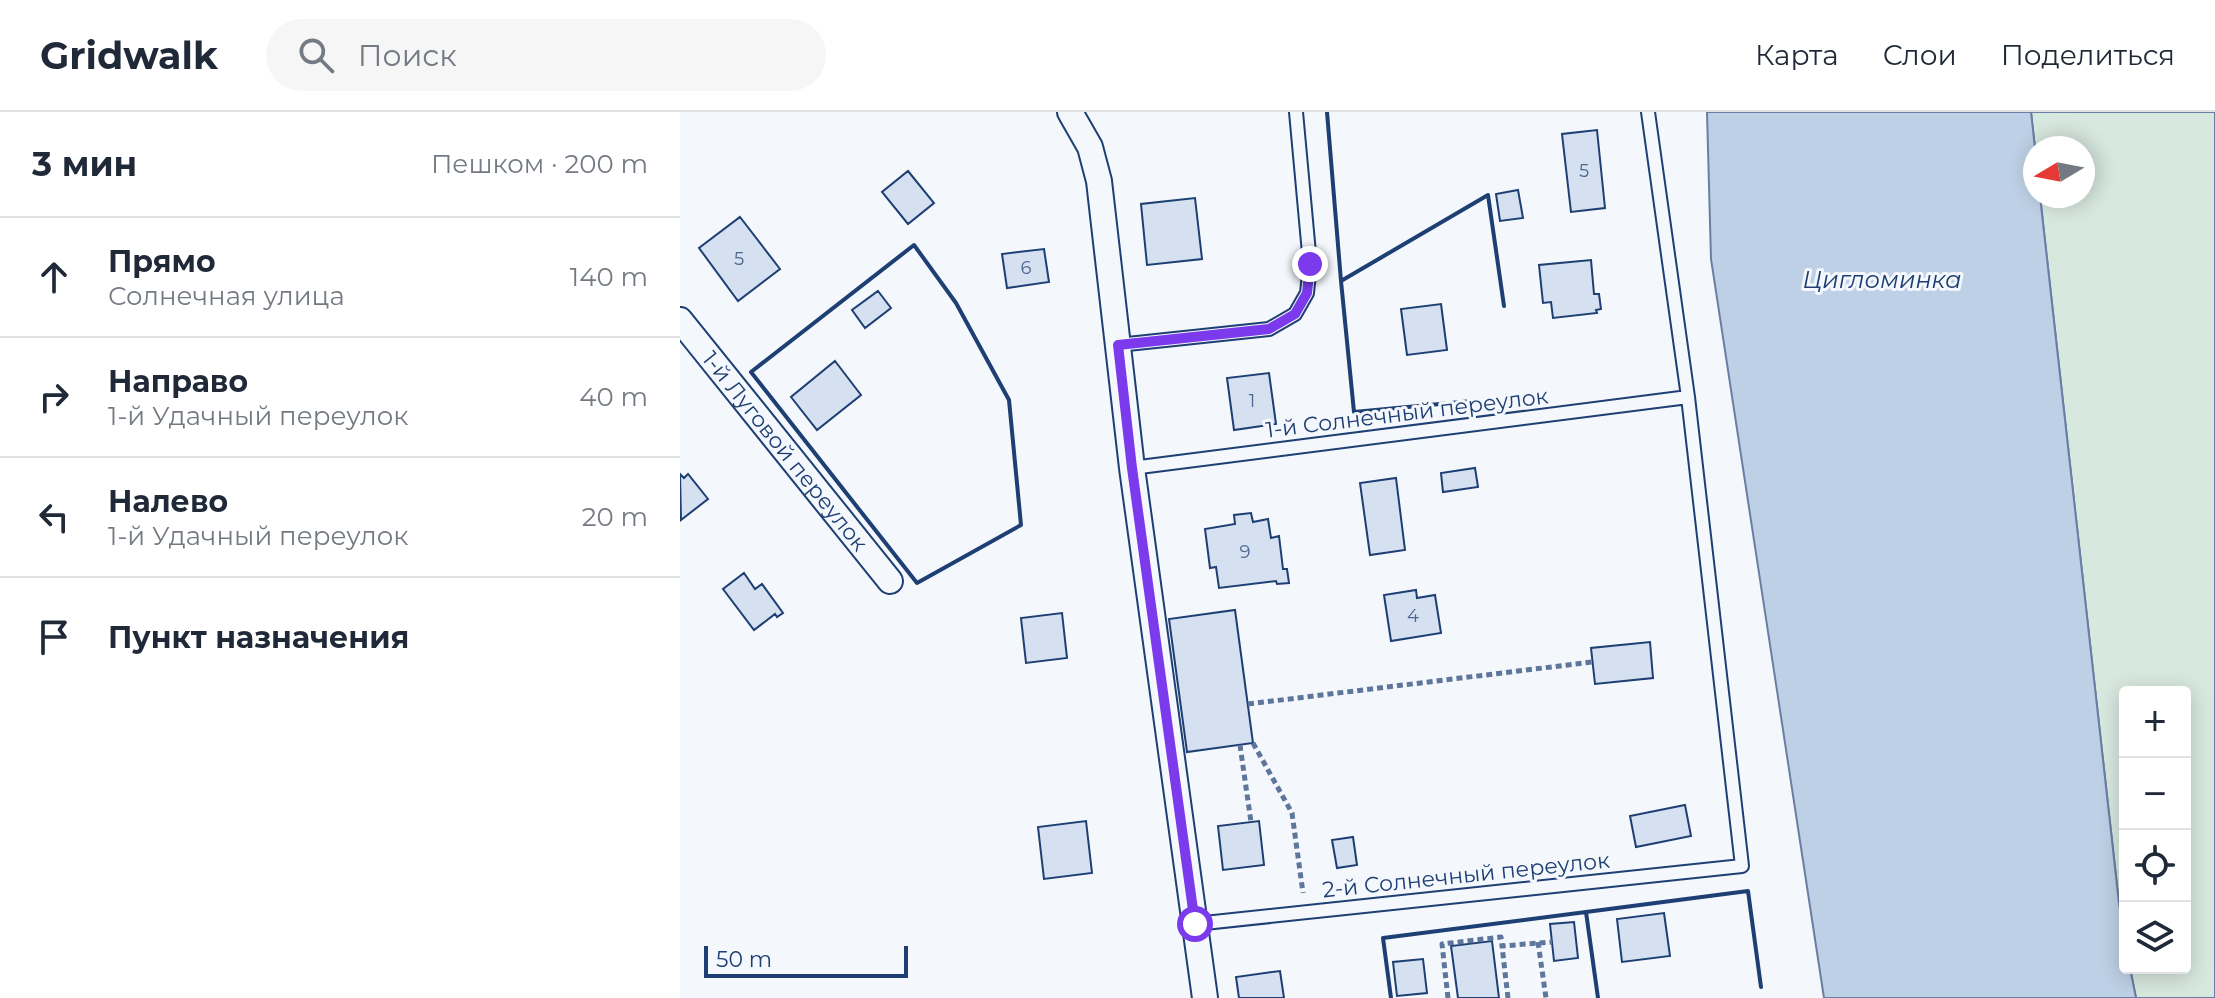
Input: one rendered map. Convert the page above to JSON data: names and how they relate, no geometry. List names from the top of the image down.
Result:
{
  "streets": {
    "street": ["1-й Луговой переулок"],
    "lane": ["1-й Солнечный переулок", "2-й Солнечный переулок"]
  },
  "crossings": [
    ["1-й Солнечный переулок", "2-й Солнечный переулок"]
  ],
  "water": ["Цигломинка"],
  "house_numbers": [
    "5",
    "5",
    "6",
    "1",
    "9",
    "4"
  ],
  "scale_bar": "50 m",
  "north": "left",
  "page": {
    "header": "Gridwalk",
    "search": "Поиск",
    "nav": ["Карта", "Слои", "Поделиться"],
    "heading": ["3 мин", "Пешком · 200 m"],
    "list": [
      ["Прямо", "Солнечная улица", "140 m"],
      ["Направо", "1-й Удачный переулок", "40 m"],
      ["Налево", "1-й Удачный переулок", "20 m"],
      "Пункт назначения"
    ],
    "map_buttons": ["+", "−"],
    "scale": "50 m"
  }
}
